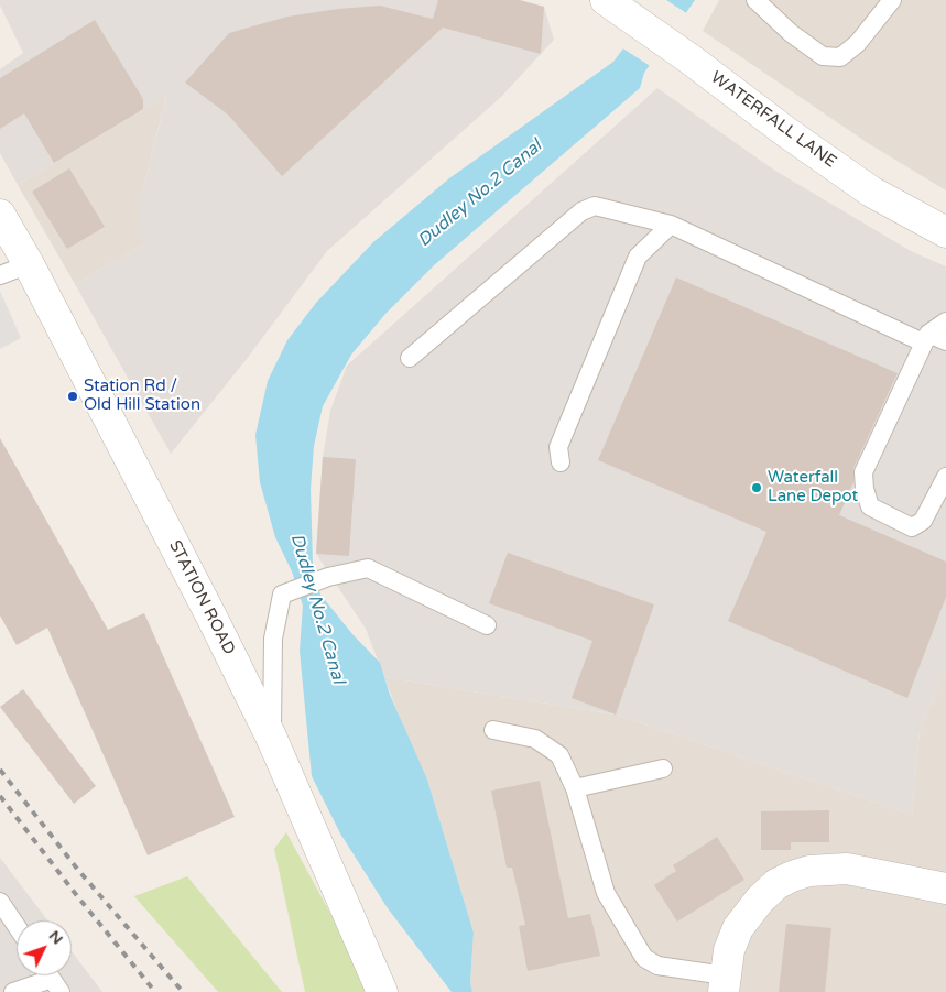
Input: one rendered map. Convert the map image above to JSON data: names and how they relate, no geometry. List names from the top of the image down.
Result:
{
  "streets": {
    "street": ["WATERFALL LANE", "STATION ROAD"]
  },
  "water": ["Dudley No.2 Canal"],
  "places": ["Station Rd / Old Hill Station", "Waterfall Lane Depot"],
  "north": "top right"
}
